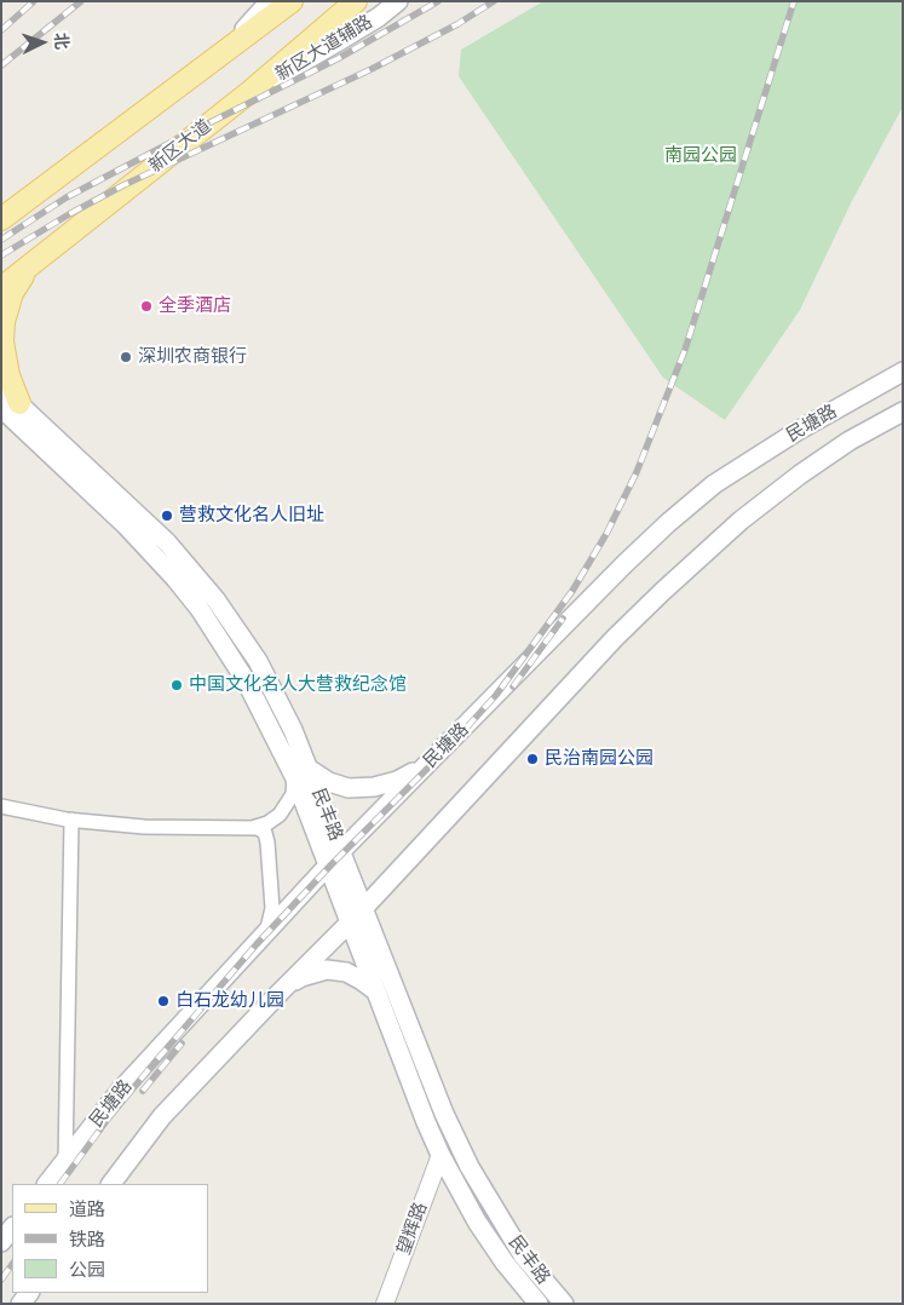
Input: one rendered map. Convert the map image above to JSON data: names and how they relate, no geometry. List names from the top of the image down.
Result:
{
  "streets": {
    "main road": [
      "新区大道辅路",
      "新区大道",
      "民塘路",
      "民丰路"
    ],
    "street": ["望辉路"]
  },
  "crossings": [
    ["新区大道辅路", "新区大道"],
    ["民塘路", "民丰路"],
    ["民丰路", "望辉路"]
  ],
  "parks": ["南园公园"],
  "places": [
    "全季酒店",
    "深圳农商银行",
    "营救文化名人旧址",
    "中国文化名人大营救纪念馆",
    "民治南园公园",
    "白石龙幼儿园"
  ],
  "legend": ["道路", "铁路", "公园"],
  "north": "right"
}
